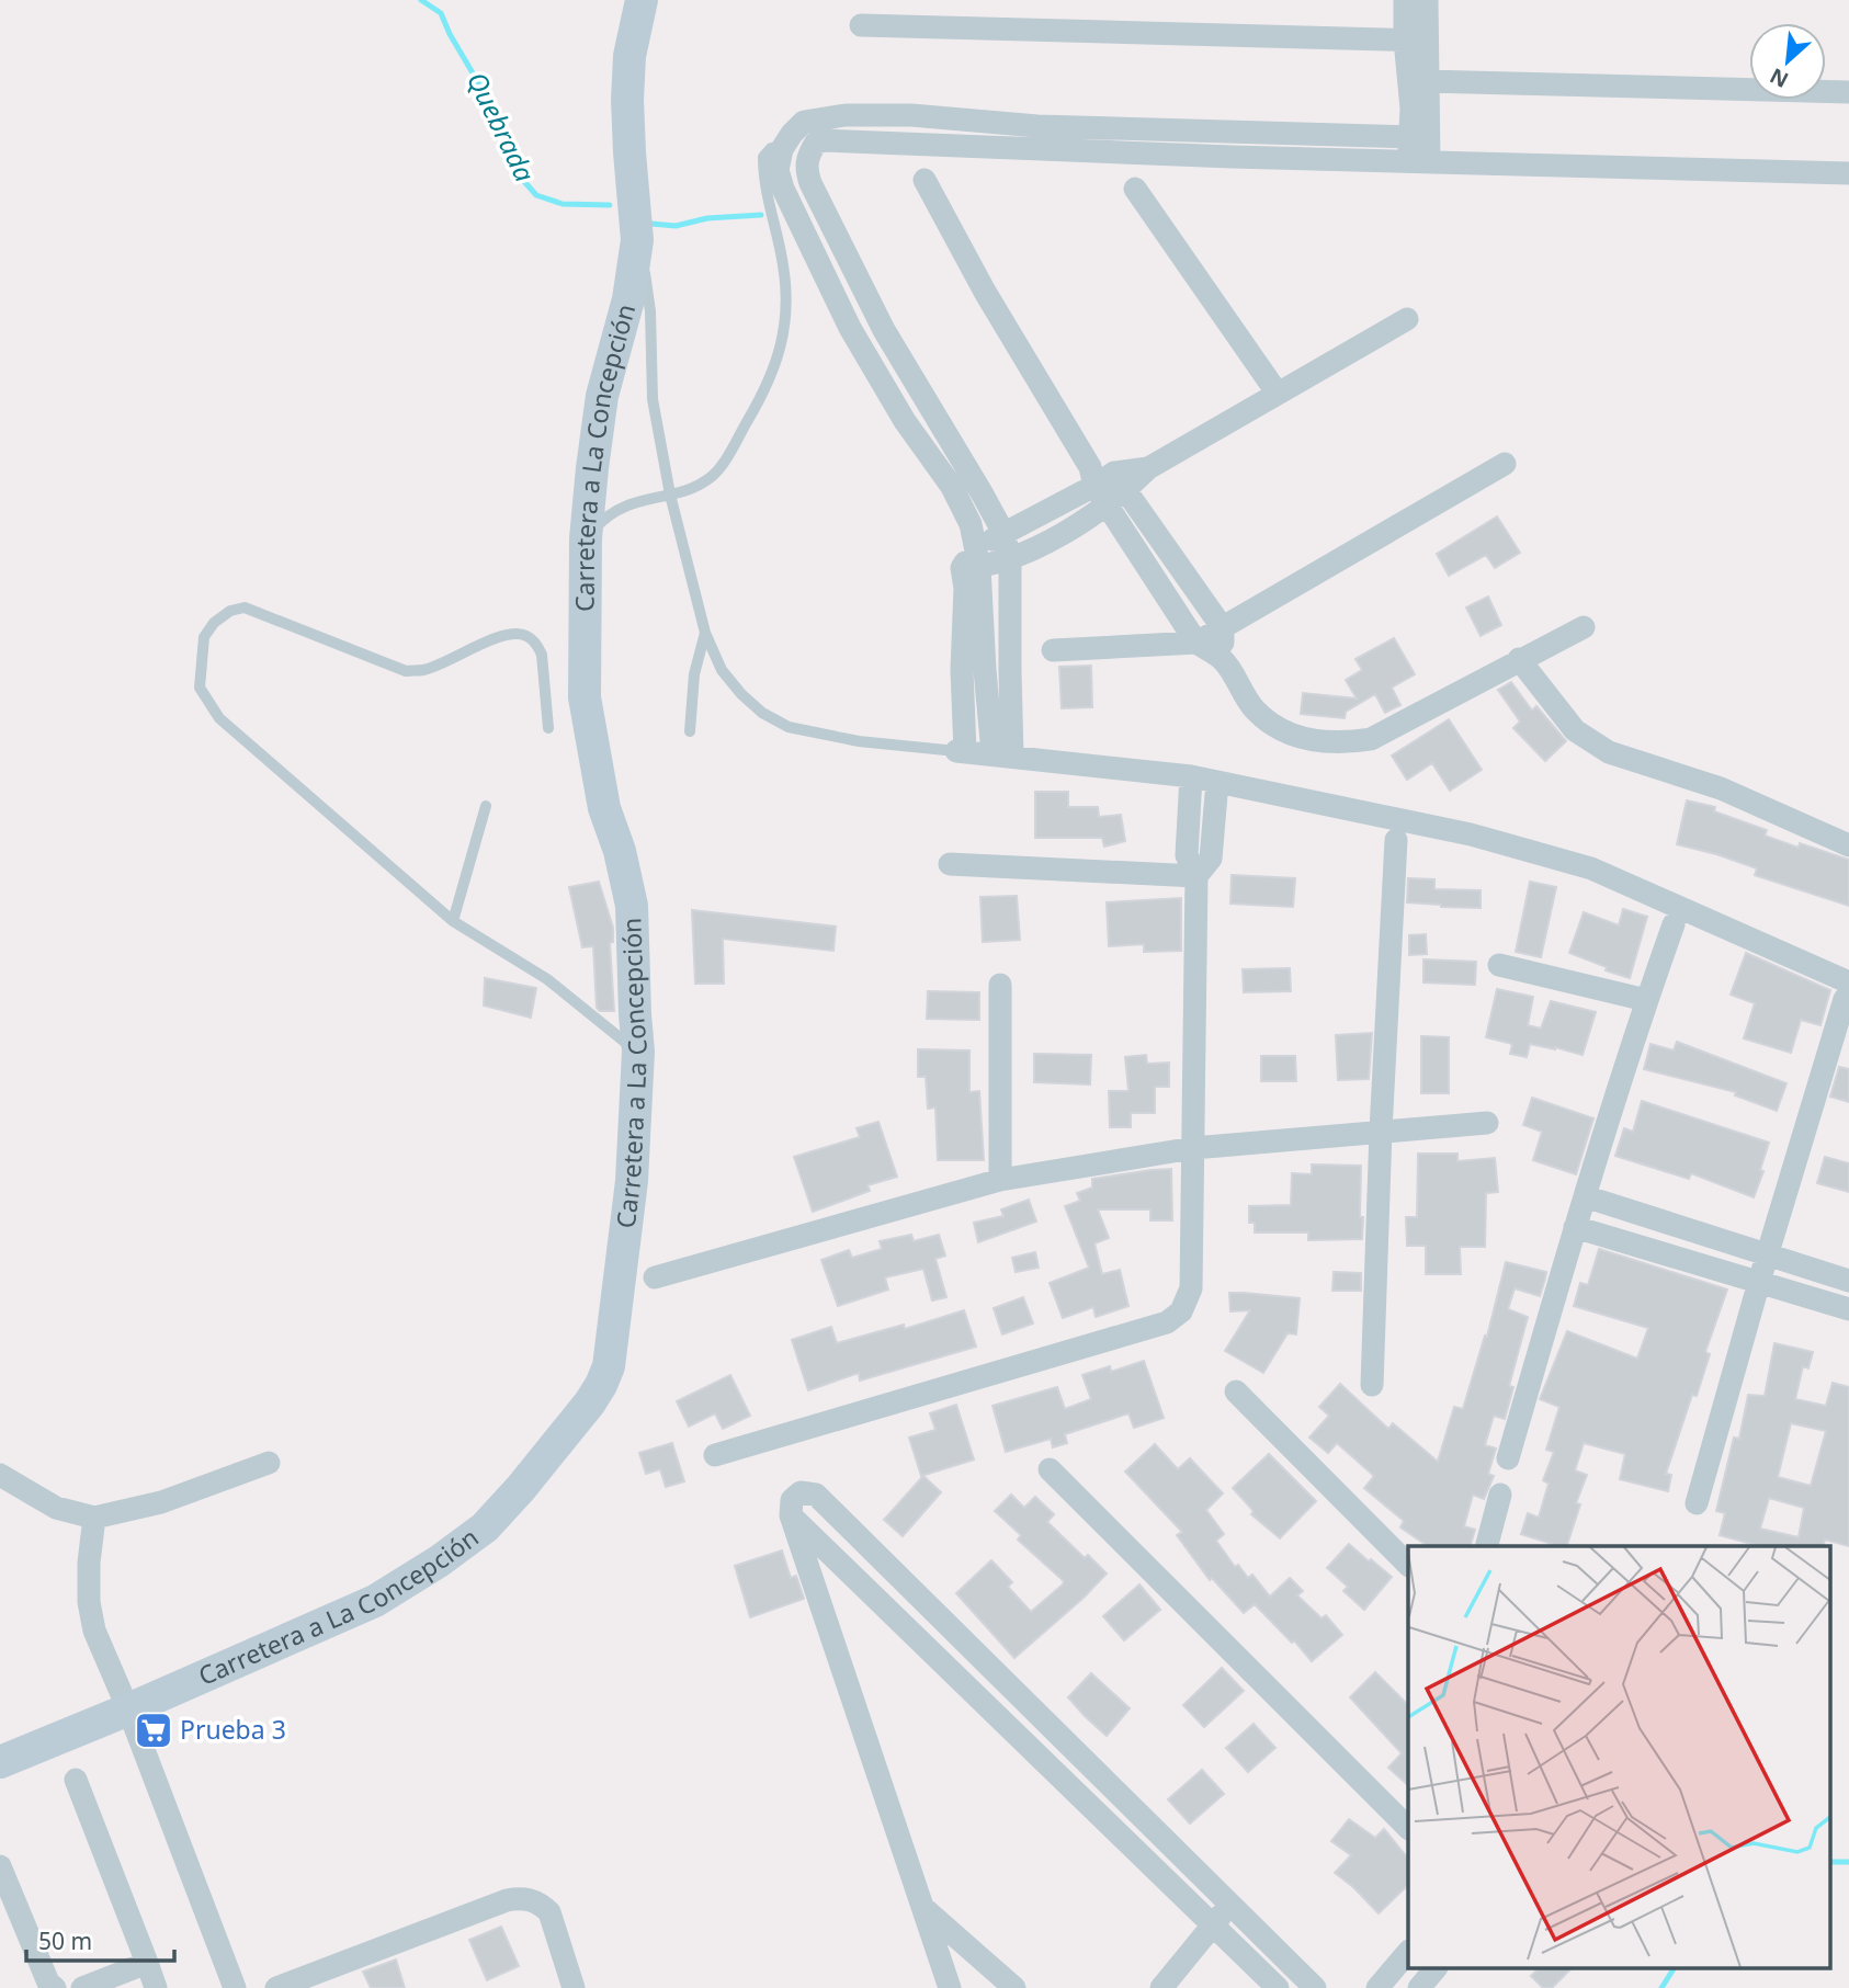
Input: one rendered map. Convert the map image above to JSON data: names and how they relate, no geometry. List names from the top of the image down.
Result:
{
  "streets": {
    "main road": ["Carretera a La Concepción"]
  },
  "water": ["Quebrada"],
  "places": {
    "supermarket": ["Prueba 3"]
  },
  "scale_bar": "50 m",
  "north": "bottom left"
}
